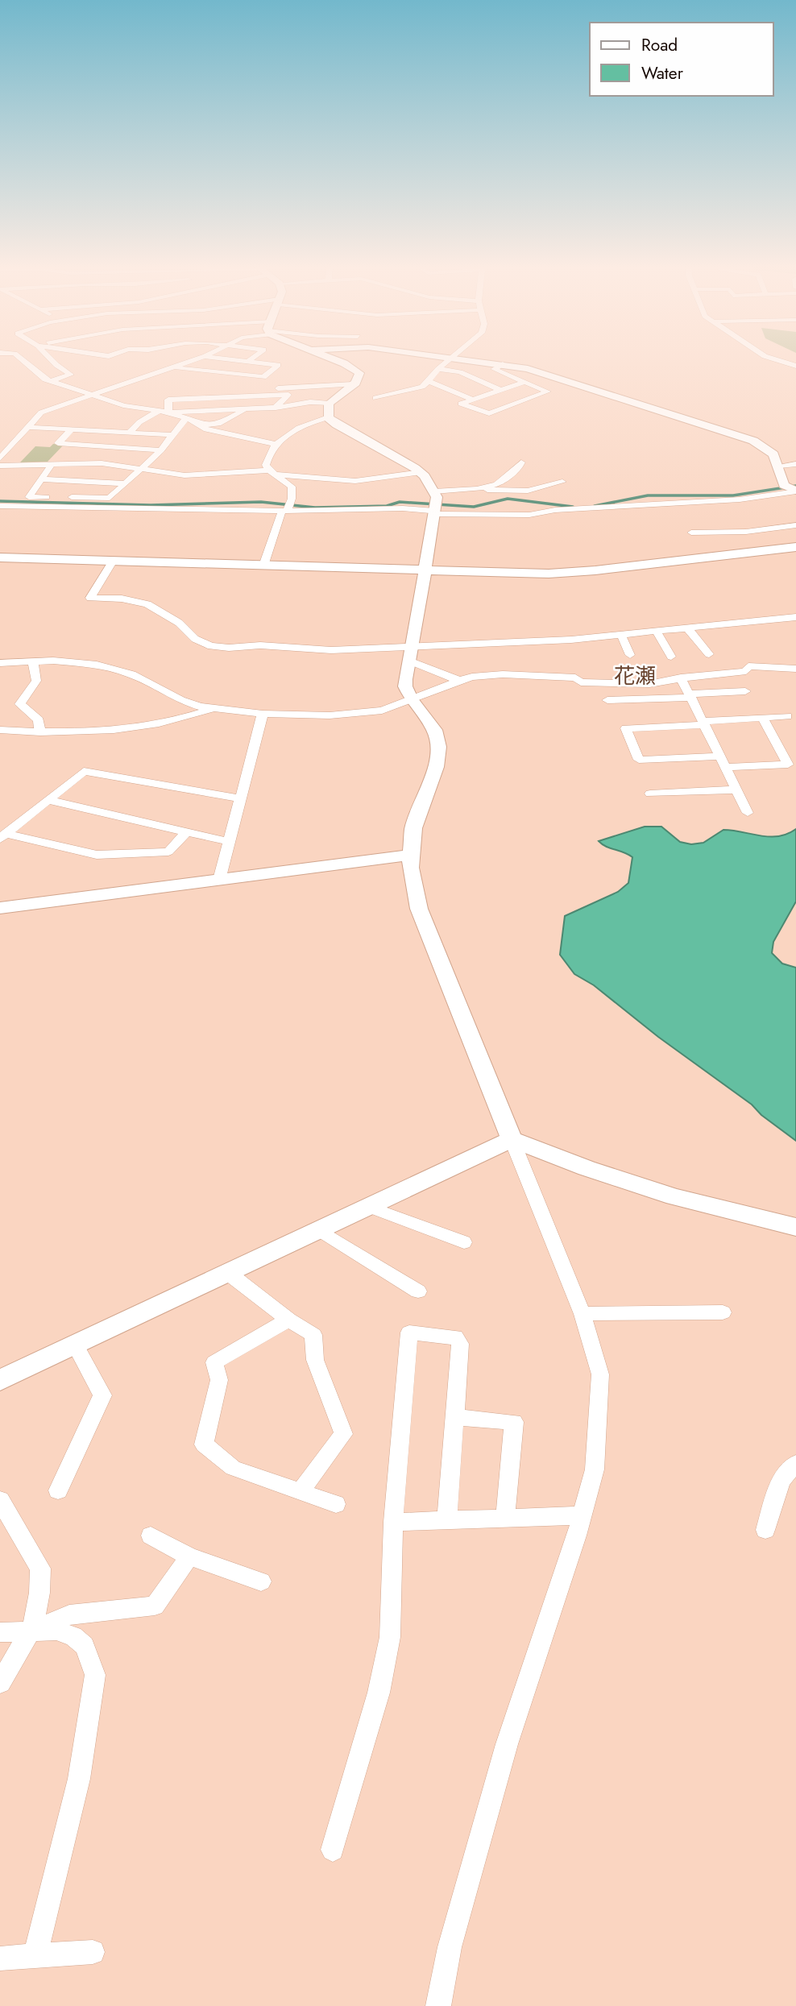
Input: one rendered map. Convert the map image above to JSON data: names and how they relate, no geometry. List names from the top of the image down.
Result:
{
  "districts": ["花瀬"],
  "legend": ["Road", "Water"]
}
